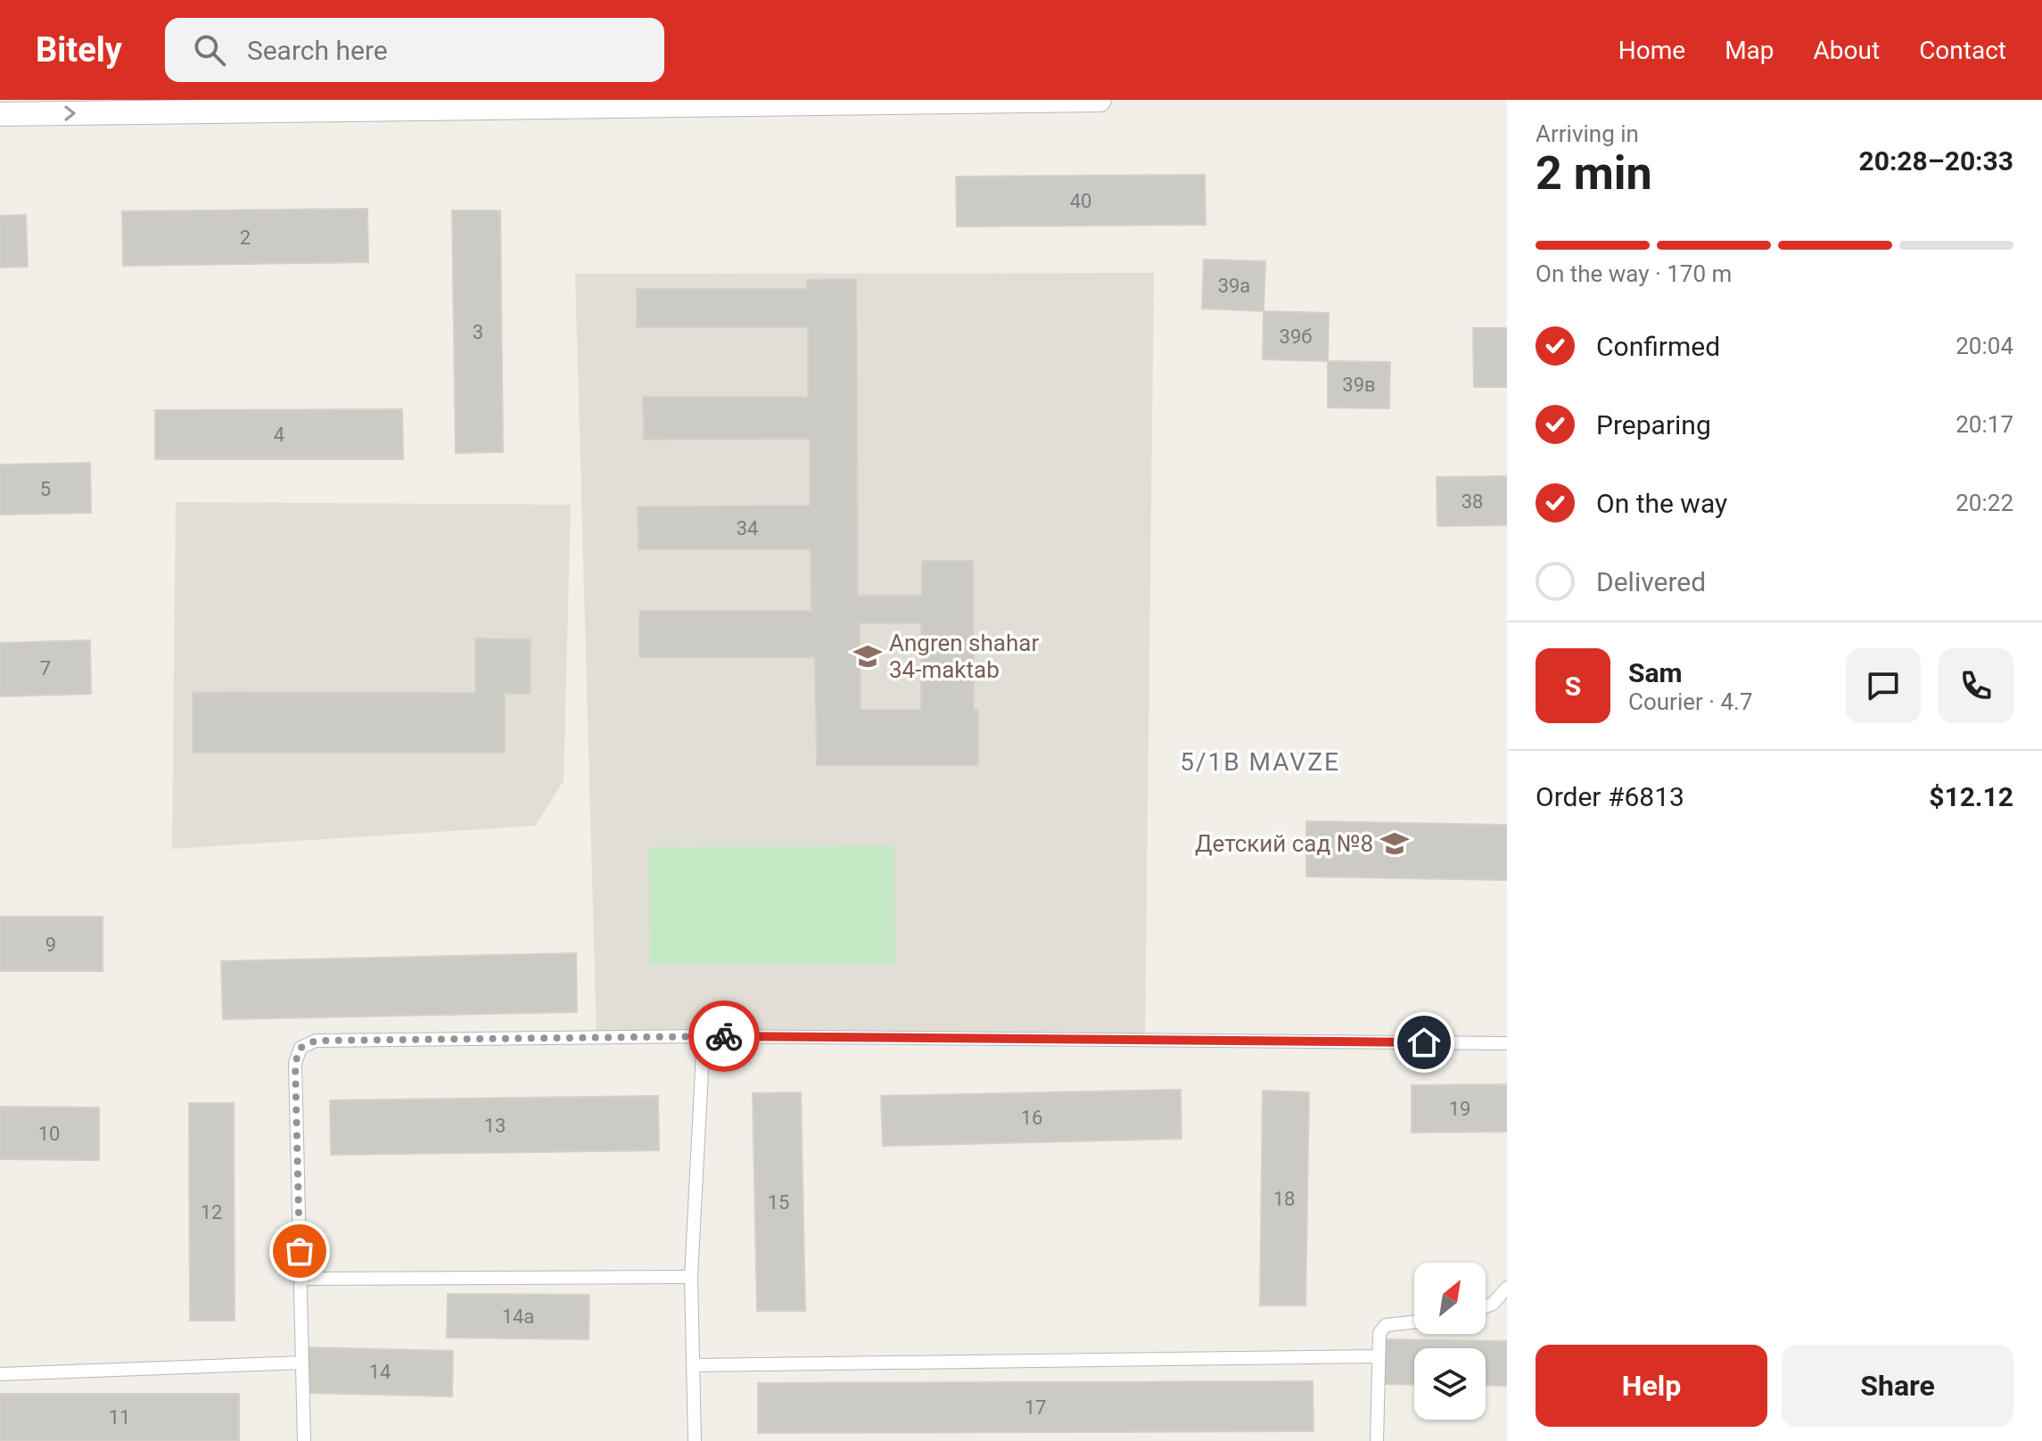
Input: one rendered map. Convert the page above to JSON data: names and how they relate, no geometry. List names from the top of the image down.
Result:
{
  "districts": ["5/1B MAVZE"],
  "places": {
    "school or university": ["Angren shahar 34-maktab", "Детский сад №8"]
  },
  "house_numbers": [
    "40",
    "2",
    "39а",
    "3",
    "39б",
    "39в",
    "4",
    "5",
    "38",
    "34",
    "7",
    "9",
    "19",
    "16",
    "13",
    "10",
    "18",
    "15",
    "12",
    "14а",
    "14",
    "17",
    "11"
  ],
  "north": "top right",
  "page": {
    "header": "Bitely",
    "search": "Search here",
    "nav": [
      "Home",
      "Map",
      "About",
      "Contact"
    ],
    "heading": ["2 min", "Arriving in", "20:28–20:33"],
    "panel": [
      "Sam",
      "Courier · 4.7",
      "Order #6813",
      "$12.12"
    ],
    "bar": "On the way · 170 m",
    "list": [
      ["Confirmed", "20:04"],
      ["Preparing", "20:17"],
      ["On the way", "20:22"],
      "Delivered"
    ],
    "round": "S",
    "buttons": ["Help", "Share"]
  }
}
